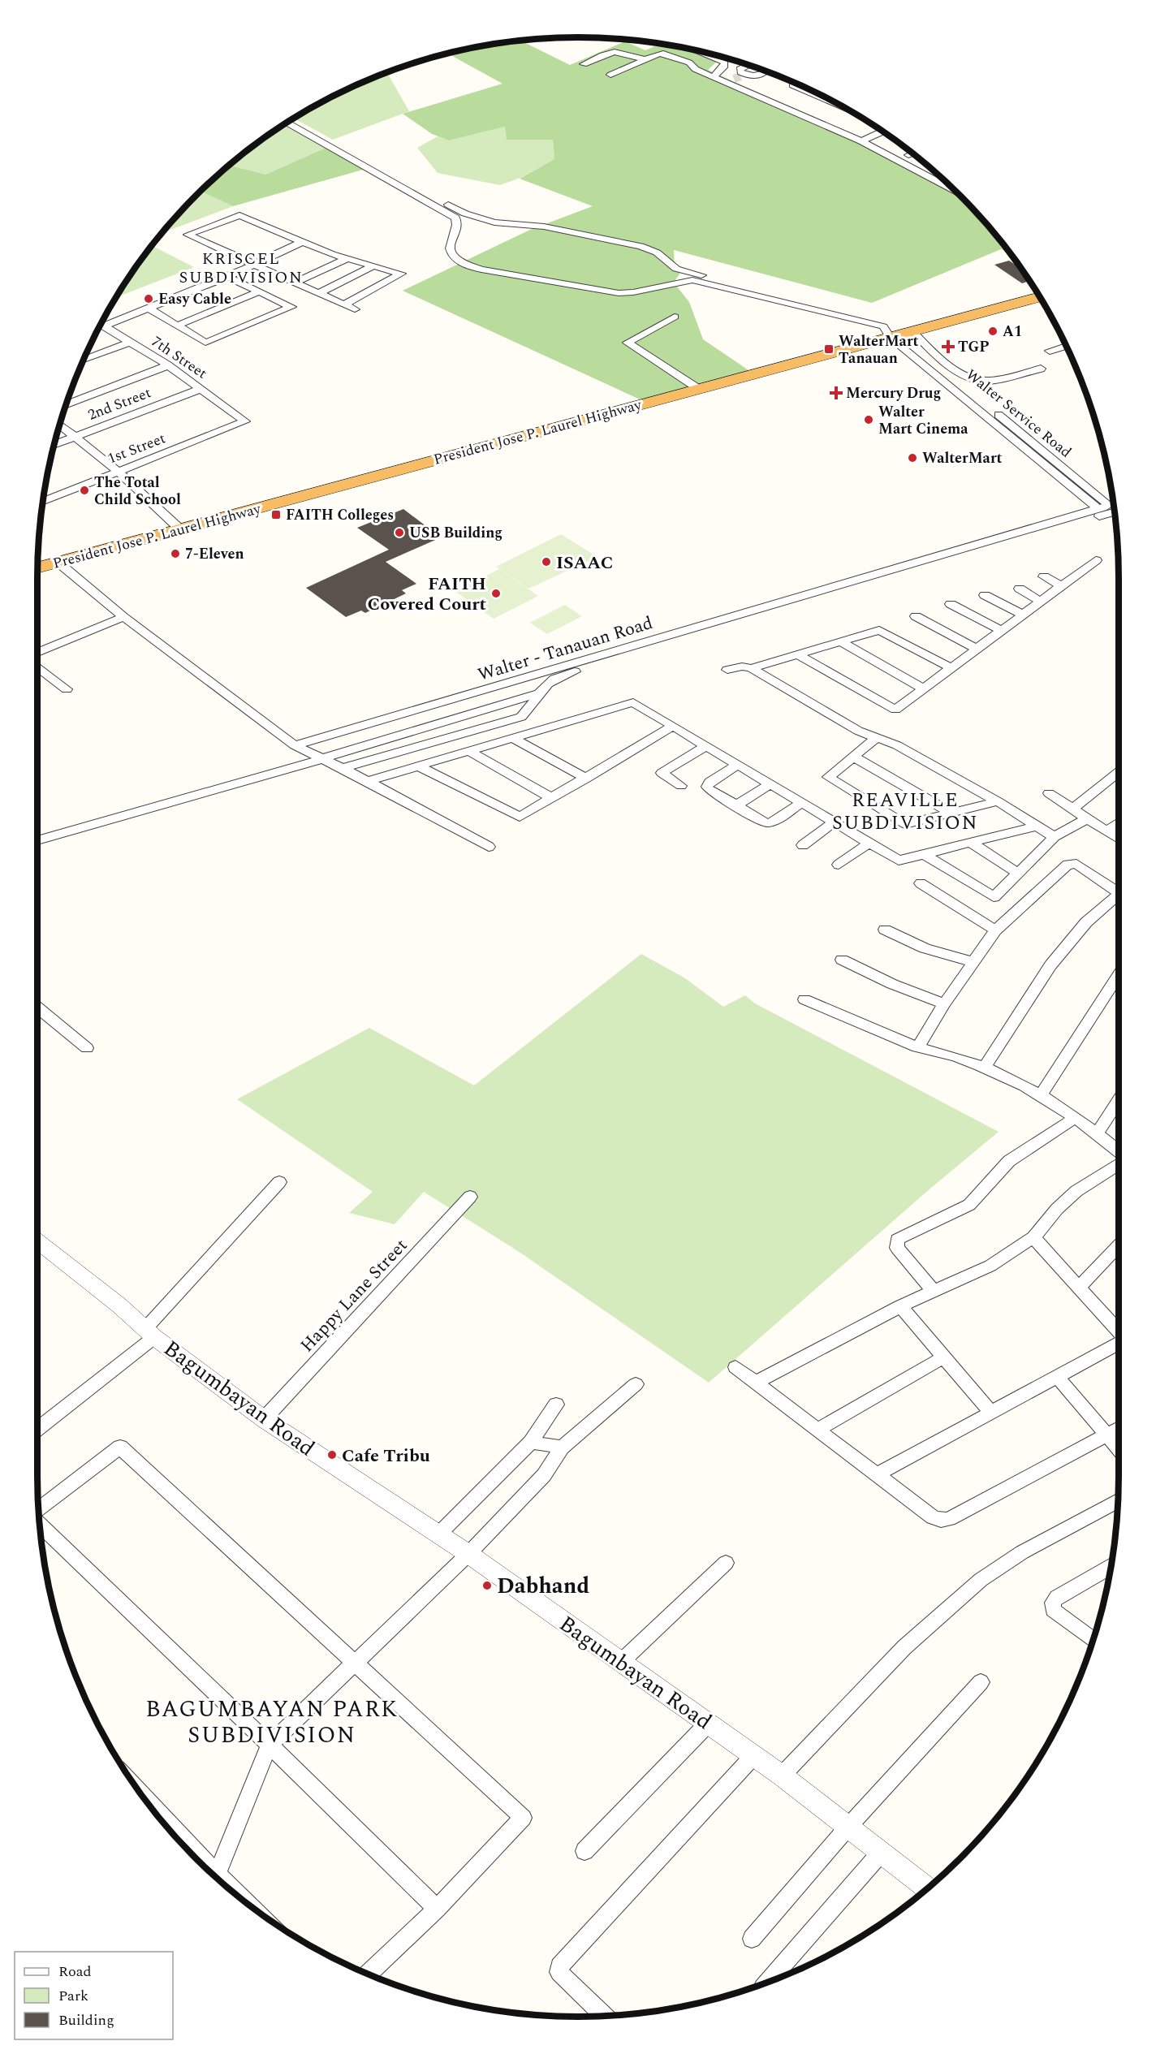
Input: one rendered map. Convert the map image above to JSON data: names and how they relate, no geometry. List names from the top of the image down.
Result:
{
  "streets": {
    "highway": ["President Jose P. Laurel Highway"],
    "street": [
      "7th Street",
      "2nd Street",
      "Walter Service Road",
      "1st Street",
      "Walter - Tanauan Road",
      "Happy Lane Street",
      "Bagumbayan Road"
    ]
  },
  "crossings": [
    ["7th Street", "2nd Street"],
    ["7th Street", "1st Street"],
    ["Walter Service Road", "President Jose P. Laurel Highway"],
    ["Walter Service Road", "Walter - Tanauan Road"],
    ["Happy Lane Street", "Bagumbayan Road"]
  ],
  "districts": ["KRISCEL SUBDIVISION", "REAVILLE SUBDIVISION", "BAGUMBAYAN PARK SUBDIVISION"],
  "places": {
    "other": [
      "Easy Cable",
      "A1",
      "Walter Mart Cinema",
      "WalterMart",
      "The Total Child School",
      "USB Building",
      "7-Eleven",
      "ISAAC",
      "FAITH Covered Court",
      "Cafe Tribu",
      "Dabhand"
    ],
    "health": ["TGP", "Mercury Drug"],
    "transit": ["WalterMart Tanauan", "FAITH Colleges"]
  },
  "legend": ["Road", "Park", "Building"]
}
